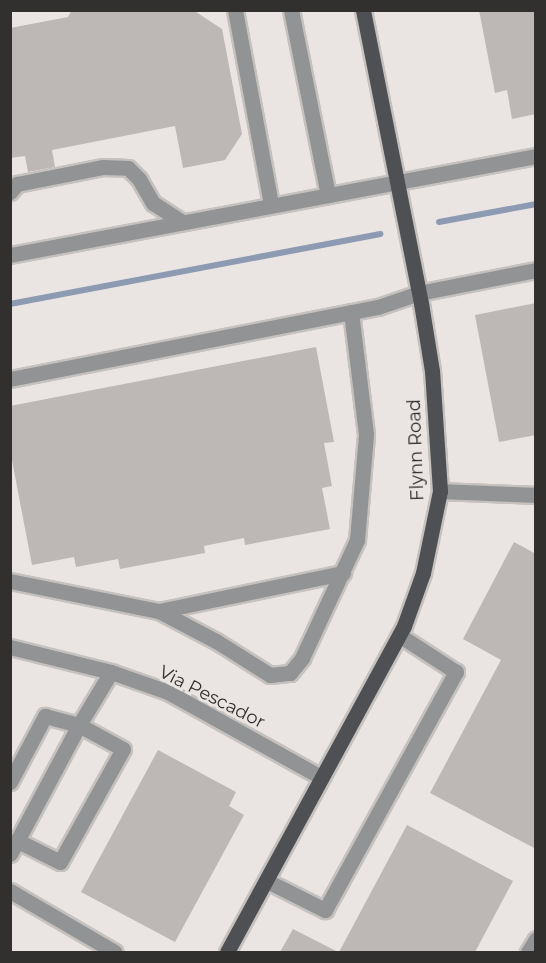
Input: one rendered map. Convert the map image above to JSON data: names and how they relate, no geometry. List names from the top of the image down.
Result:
{
  "streets": {
    "main road": ["Flynn Road"],
    "street": ["Via Pescador"]
  },
  "crossings": [
    ["Flynn Road", "Via Pescador"]
  ]
}
